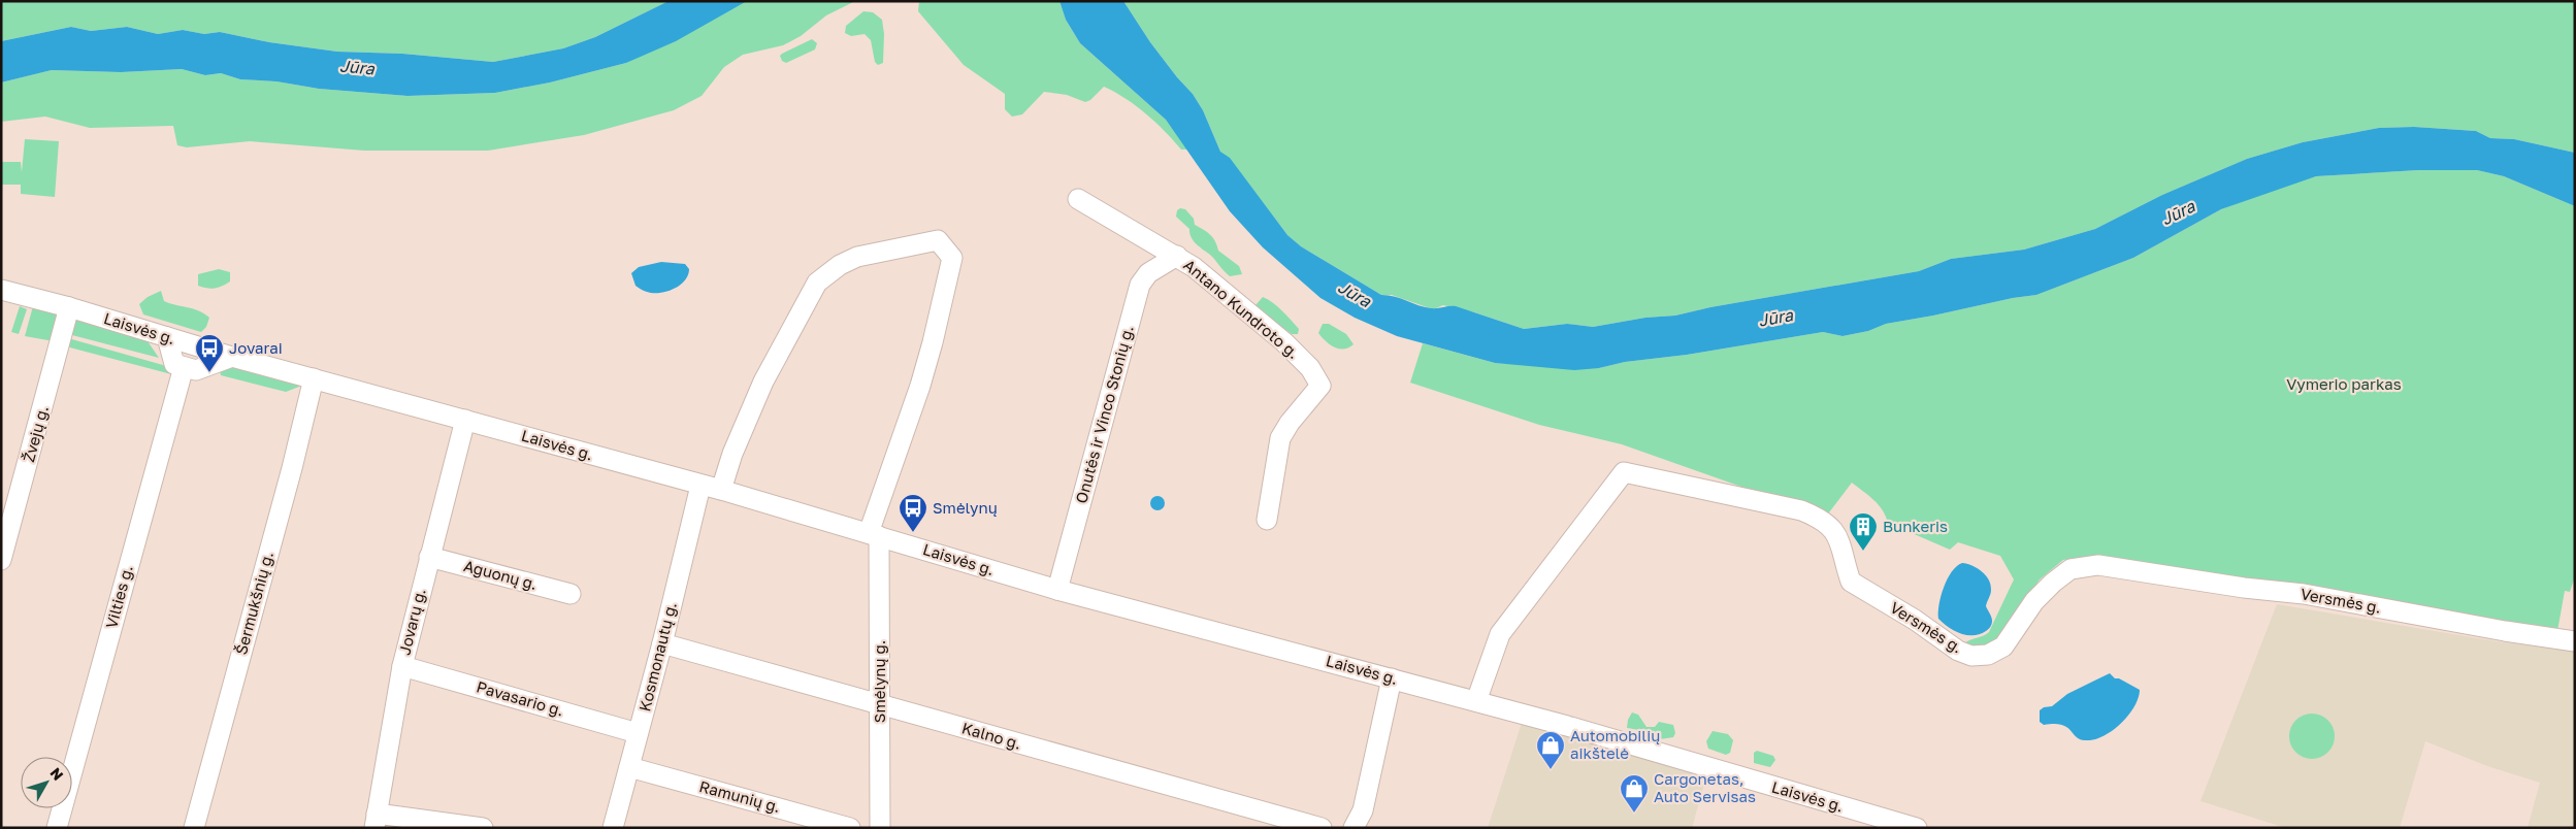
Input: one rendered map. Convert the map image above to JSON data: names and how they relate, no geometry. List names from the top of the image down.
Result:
{
  "streets": {
    "street": [
      "Antano Kundroto g.",
      "Laisvės g.",
      "Onutės ir Vinco Stonių g.",
      "Žvejų g.",
      "Aguonų g.",
      "Vilties g.",
      "Versmės g.",
      "Šermukšnių g.",
      "Jovarų g.",
      "Kosmonautų g.",
      "Smėlynų g.",
      "Pavasario g.",
      "Kalno g.",
      "Ramunių g."
    ]
  },
  "crossings": [
    ["Antano Kundroto g.", "Onutės ir Vinco Stonių g."],
    ["Laisvės g.", "Onutės ir Vinco Stonių g."],
    ["Laisvės g.", "Žvejų g."],
    ["Laisvės g.", "Versmės g."],
    ["Laisvės g.", "Šermukšnių g."],
    ["Laisvės g.", "Jovarų g."],
    ["Laisvės g.", "Kosmonautų g."],
    ["Laisvės g.", "Smėlynų g."],
    ["Aguonų g.", "Jovarų g."],
    ["Jovarų g.", "Pavasario g."],
    ["Kosmonautų g.", "Pavasario g."],
    ["Kosmonautų g.", "Kalno g."],
    ["Kosmonautų g.", "Ramunių g."],
    ["Smėlynų g.", "Kalno g."]
  ],
  "water": ["Jūra"],
  "parks": ["Vymerio parkas"],
  "places": {
    "bus stop": ["Jovarai", "Smėlynų"],
    "building": ["Bunkeris"],
    "shop": ["Automobilių aikštelė", "Cargonetas, Auto Servisas"]
  },
  "north": "top right"
}
